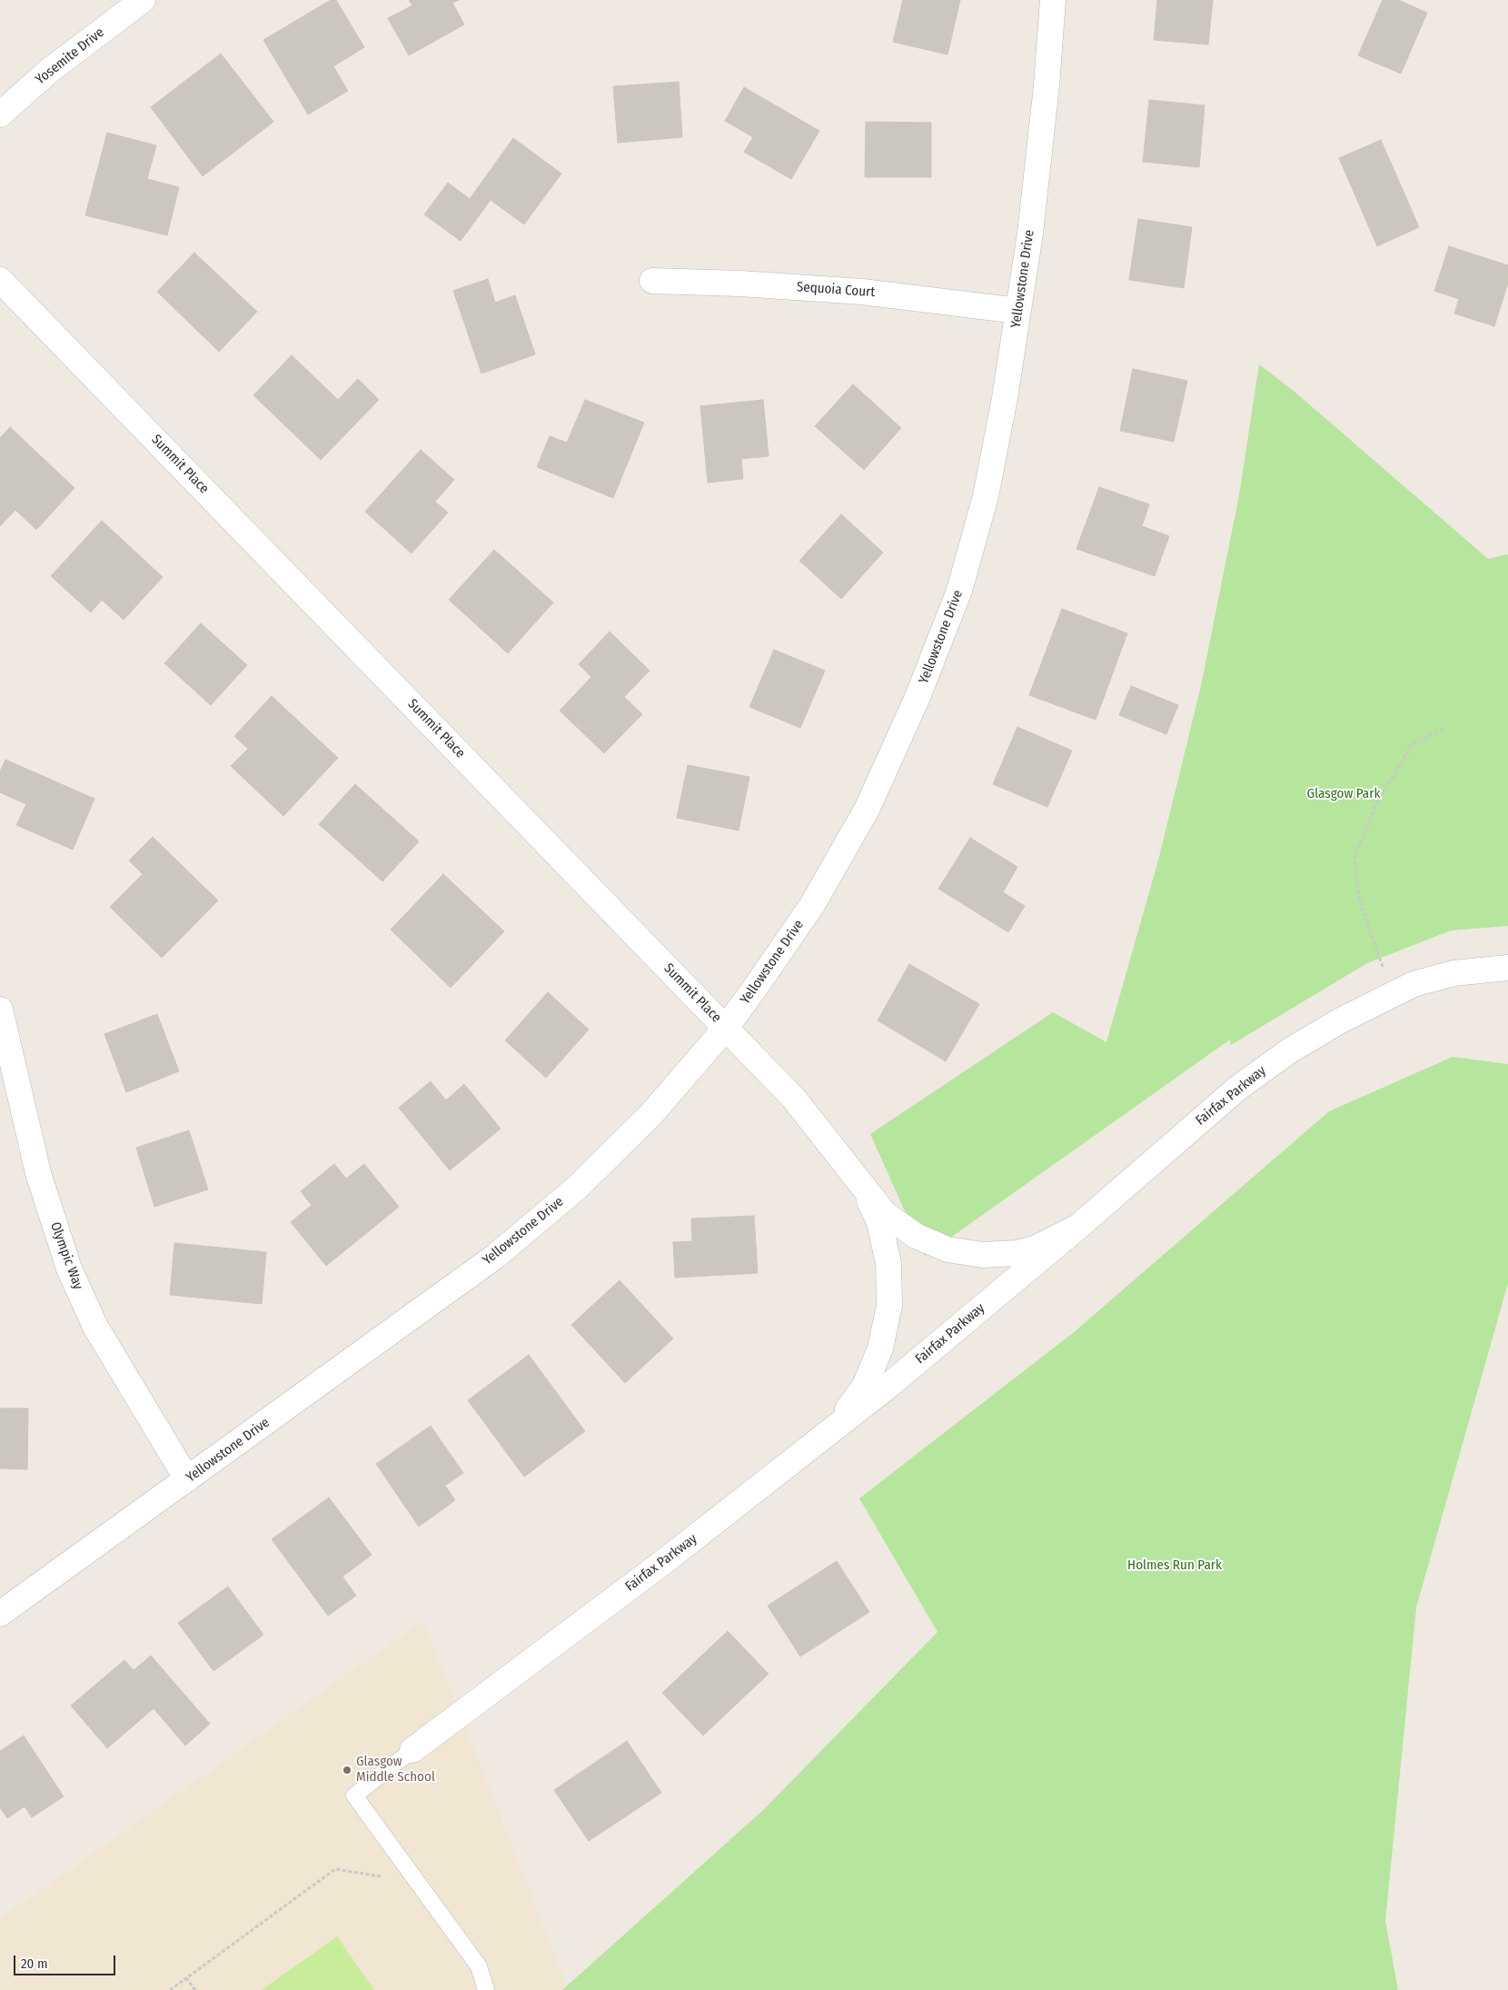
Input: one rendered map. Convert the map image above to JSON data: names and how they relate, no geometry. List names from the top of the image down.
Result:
{
  "streets": {
    "street": [
      "Yosemite Drive",
      "Yellowstone Drive",
      "Sequoia Court",
      "Summit Place",
      "Fairfax Parkway",
      "Olympic Way"
    ]
  },
  "crossings": [
    ["Yellowstone Drive", "Sequoia Court"],
    ["Yellowstone Drive", "Summit Place"],
    ["Yellowstone Drive", "Olympic Way"],
    ["Summit Place", "Fairfax Parkway"]
  ],
  "parks": ["Glasgow Park", "Holmes Run Park"],
  "places": ["Glasgow Middle School"],
  "scale_bar": "20 m"
}
